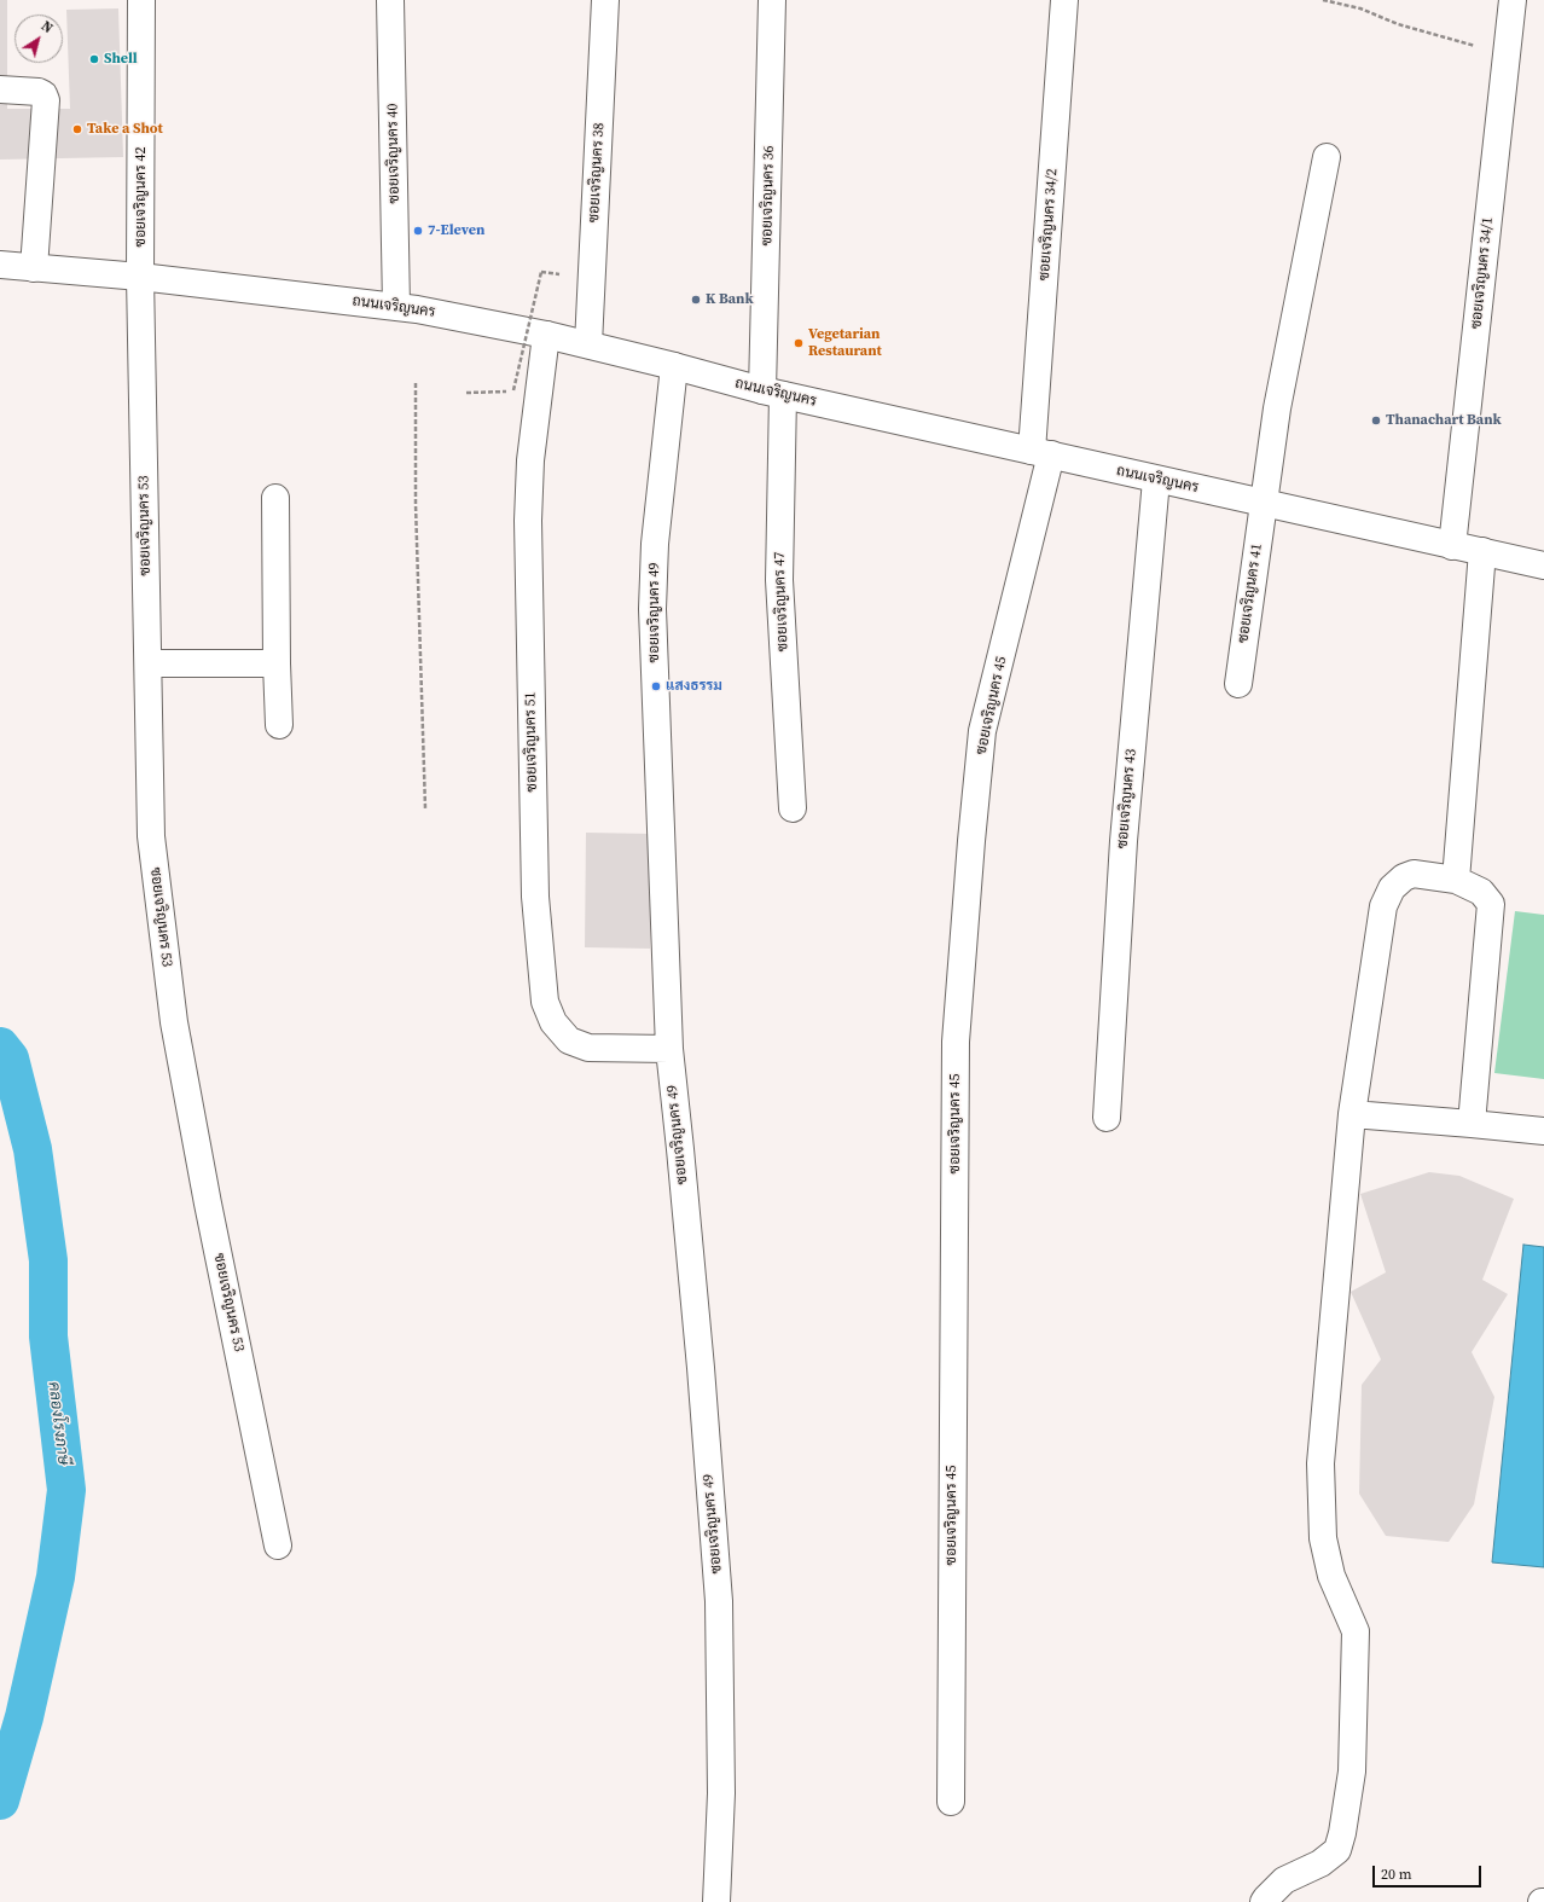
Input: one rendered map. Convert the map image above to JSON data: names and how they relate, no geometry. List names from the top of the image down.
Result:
{
  "streets": {
    "street": [
      "ซอยเจริญนคร 40",
      "ซอยเจริญนคร 38",
      "ซอยเจริญนคร 36",
      "ซอยเจริญนคร 42",
      "ซอยเจริญนคร 34/2",
      "ซอยเจริญนคร 34/1",
      "ถนนเจริญนคร",
      "ซอยเจริญนคร 53",
      "ซอยเจริญนคร 41",
      "ซอยเจริญนคร 47",
      "ซอยเจริญนคร 49",
      "ซอยเจริญนคร 45",
      "ซอยเจริญนคร 51",
      "ซอยเจริญนคร 43"
    ]
  },
  "crossings": [
    ["ซอยเจริญนคร 40", "ถนนเจริญนคร"],
    ["ซอยเจริญนคร 38", "ถนนเจริญนคร"],
    ["ซอยเจริญนคร 36", "ถนนเจริญนคร"],
    ["ซอยเจริญนคร 36", "ซอยเจริญนคร 47"],
    ["ซอยเจริญนคร 42", "ถนนเจริญนคร"],
    ["ซอยเจริญนคร 42", "ซอยเจริญนคร 53"],
    ["ซอยเจริญนคร 34/2", "ถนนเจริญนคร"],
    ["ซอยเจริญนคร 34/2", "ซอยเจริญนคร 45"],
    ["ซอยเจริญนคร 34/1", "ถนนเจริญนคร"],
    ["ถนนเจริญนคร", "ซอยเจริญนคร 53"],
    ["ถนนเจริญนคร", "ซอยเจริญนคร 41"],
    ["ถนนเจริญนคร", "ซอยเจริญนคร 47"],
    ["ถนนเจริญนคร", "ซอยเจริญนคร 49"],
    ["ถนนเจริญนคร", "ซอยเจริญนคร 45"],
    ["ถนนเจริญนคร", "ซอยเจริญนคร 51"],
    ["ถนนเจริญนคร", "ซอยเจริญนคร 43"],
    ["ซอยเจริญนคร 49", "ซอยเจริญนคร 51"]
  ],
  "water": ["คลองโรงภาษี"],
  "places": [
    "Shell",
    "Take a Shot",
    "7-Eleven",
    "K Bank",
    "Vegetarian Restaurant",
    "Thanachart Bank",
    "แสงธรรม"
  ],
  "scale_bar": "20 m",
  "north": "top right"
}
